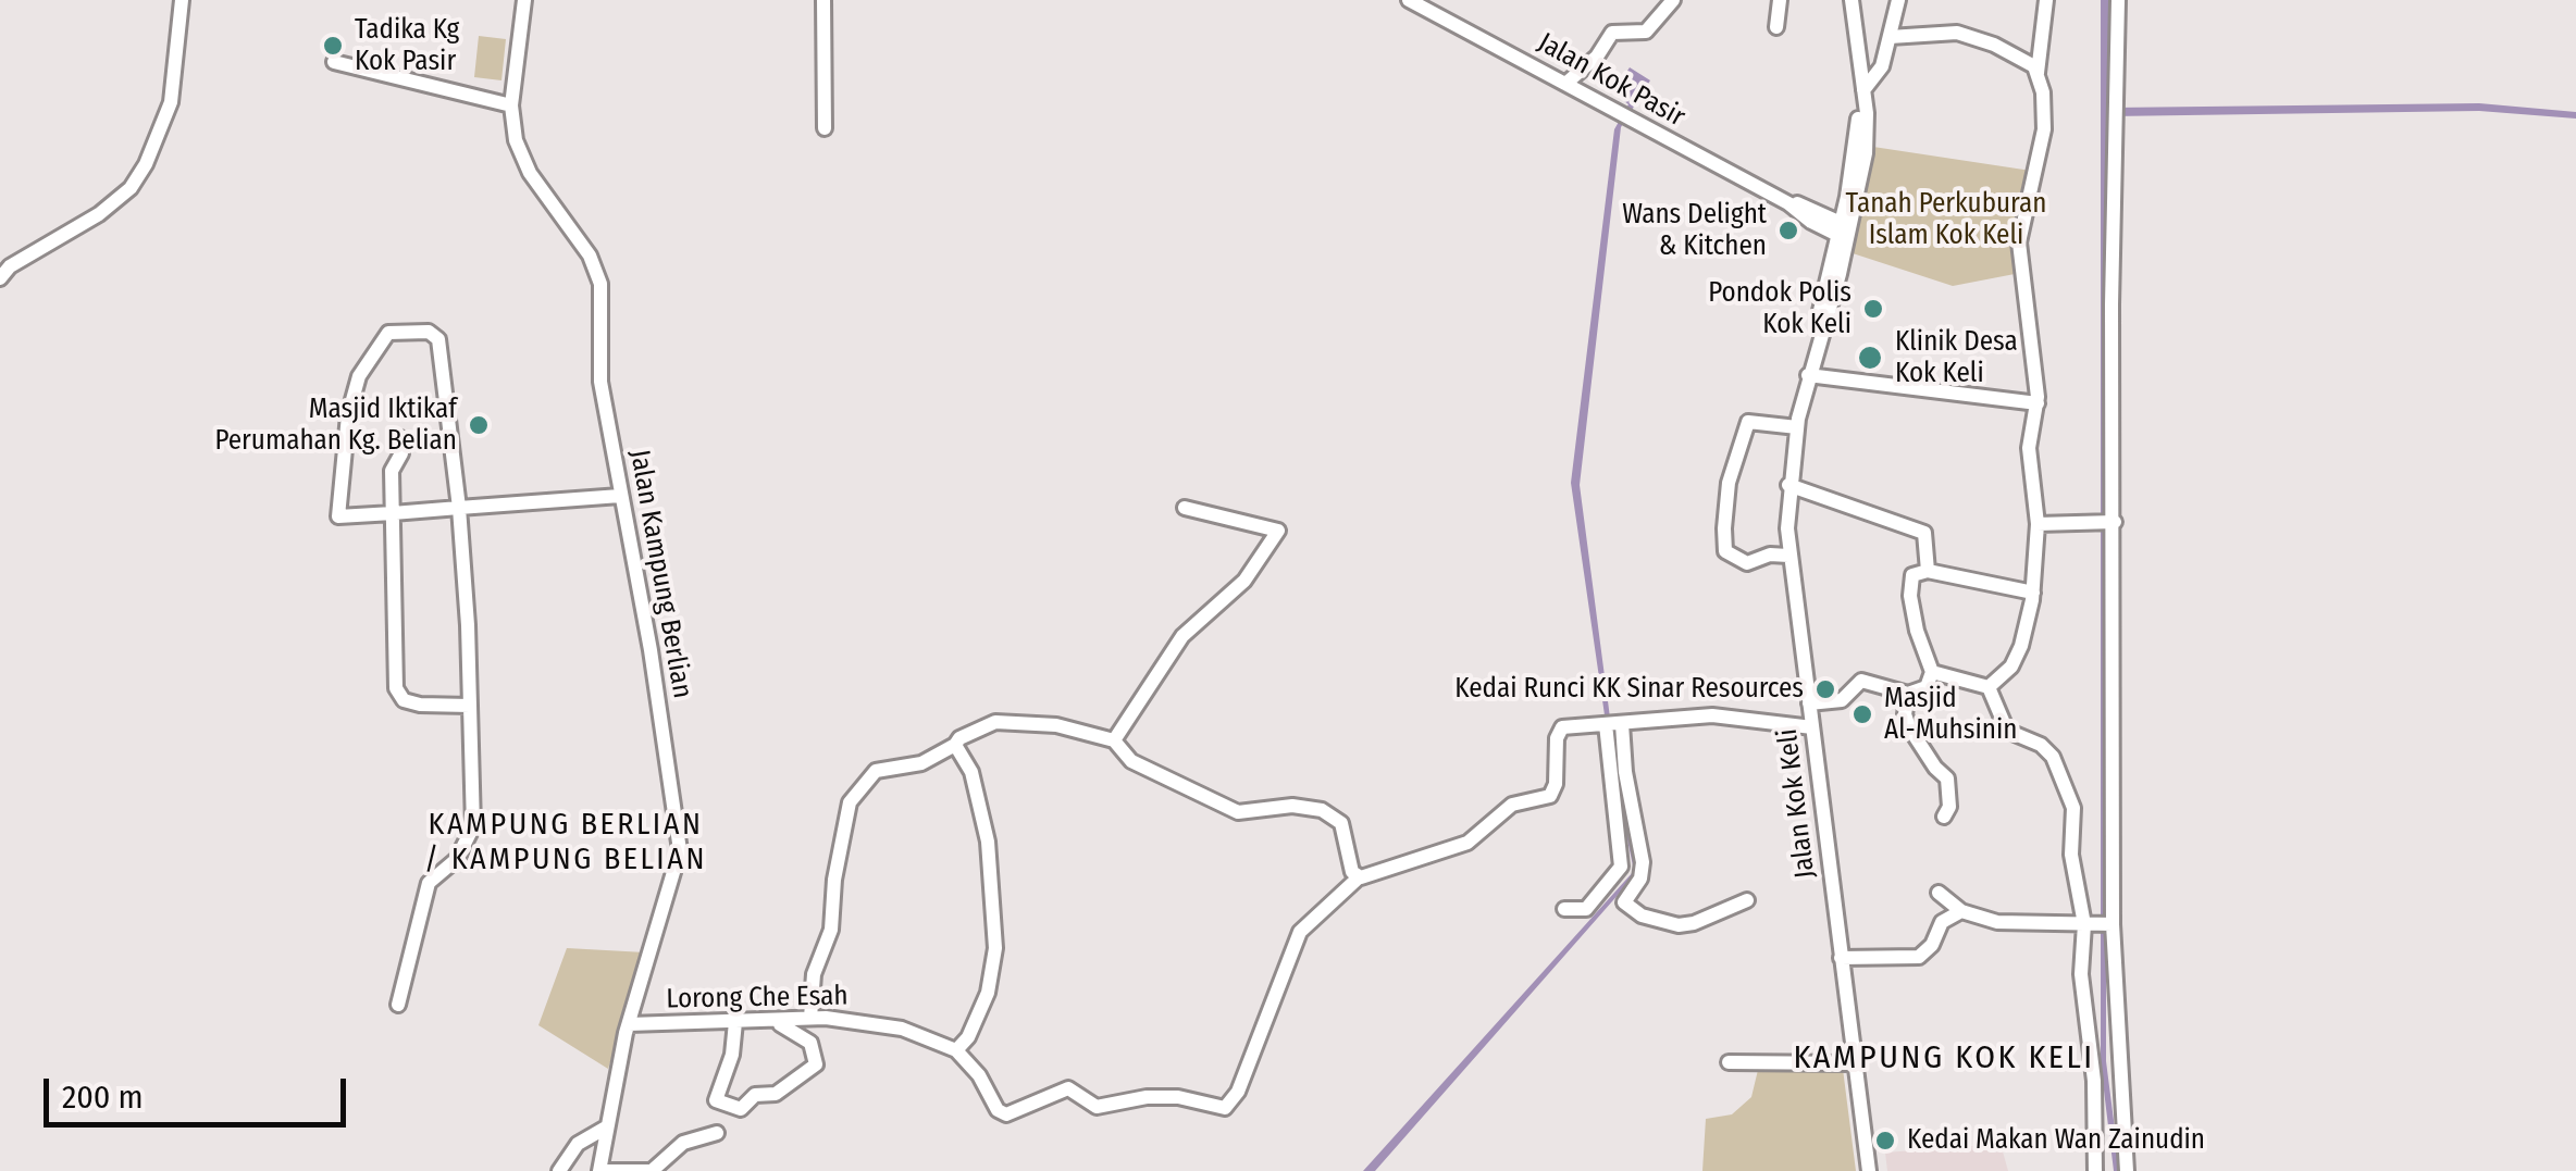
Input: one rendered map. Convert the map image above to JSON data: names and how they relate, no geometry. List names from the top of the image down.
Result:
{
  "streets": {
    "street": [
      "Jalan Kok Pasir",
      "Jalan Kampung Berlian",
      "Jalan Kok Keli",
      "Lorong Che Esah"
    ]
  },
  "crossings": [
    ["Jalan Kok Pasir", "Jalan Kok Keli"],
    ["Jalan Kampung Berlian", "Lorong Che Esah"]
  ],
  "districts": ["KAMPUNG BERLIAN / KAMPUNG BELIAN", "KAMPUNG KOK KELI"],
  "parks": ["Tanah Perkuburan Islam Kok Keli"],
  "places": [
    "Tadika Kg Kok Pasir",
    "Wans Delight & Kitchen",
    "Pondok Polis Kok Keli",
    "Klinik Desa Kok Keli",
    "Masjid Iktikaf Perumahan Kg. Belian",
    "Kedai Runci KK Sinar Resources",
    "Masjid Al-Muhsinin",
    "Kedai Makan Wan Zainudin"
  ],
  "scale_bar": "200 m"
}
